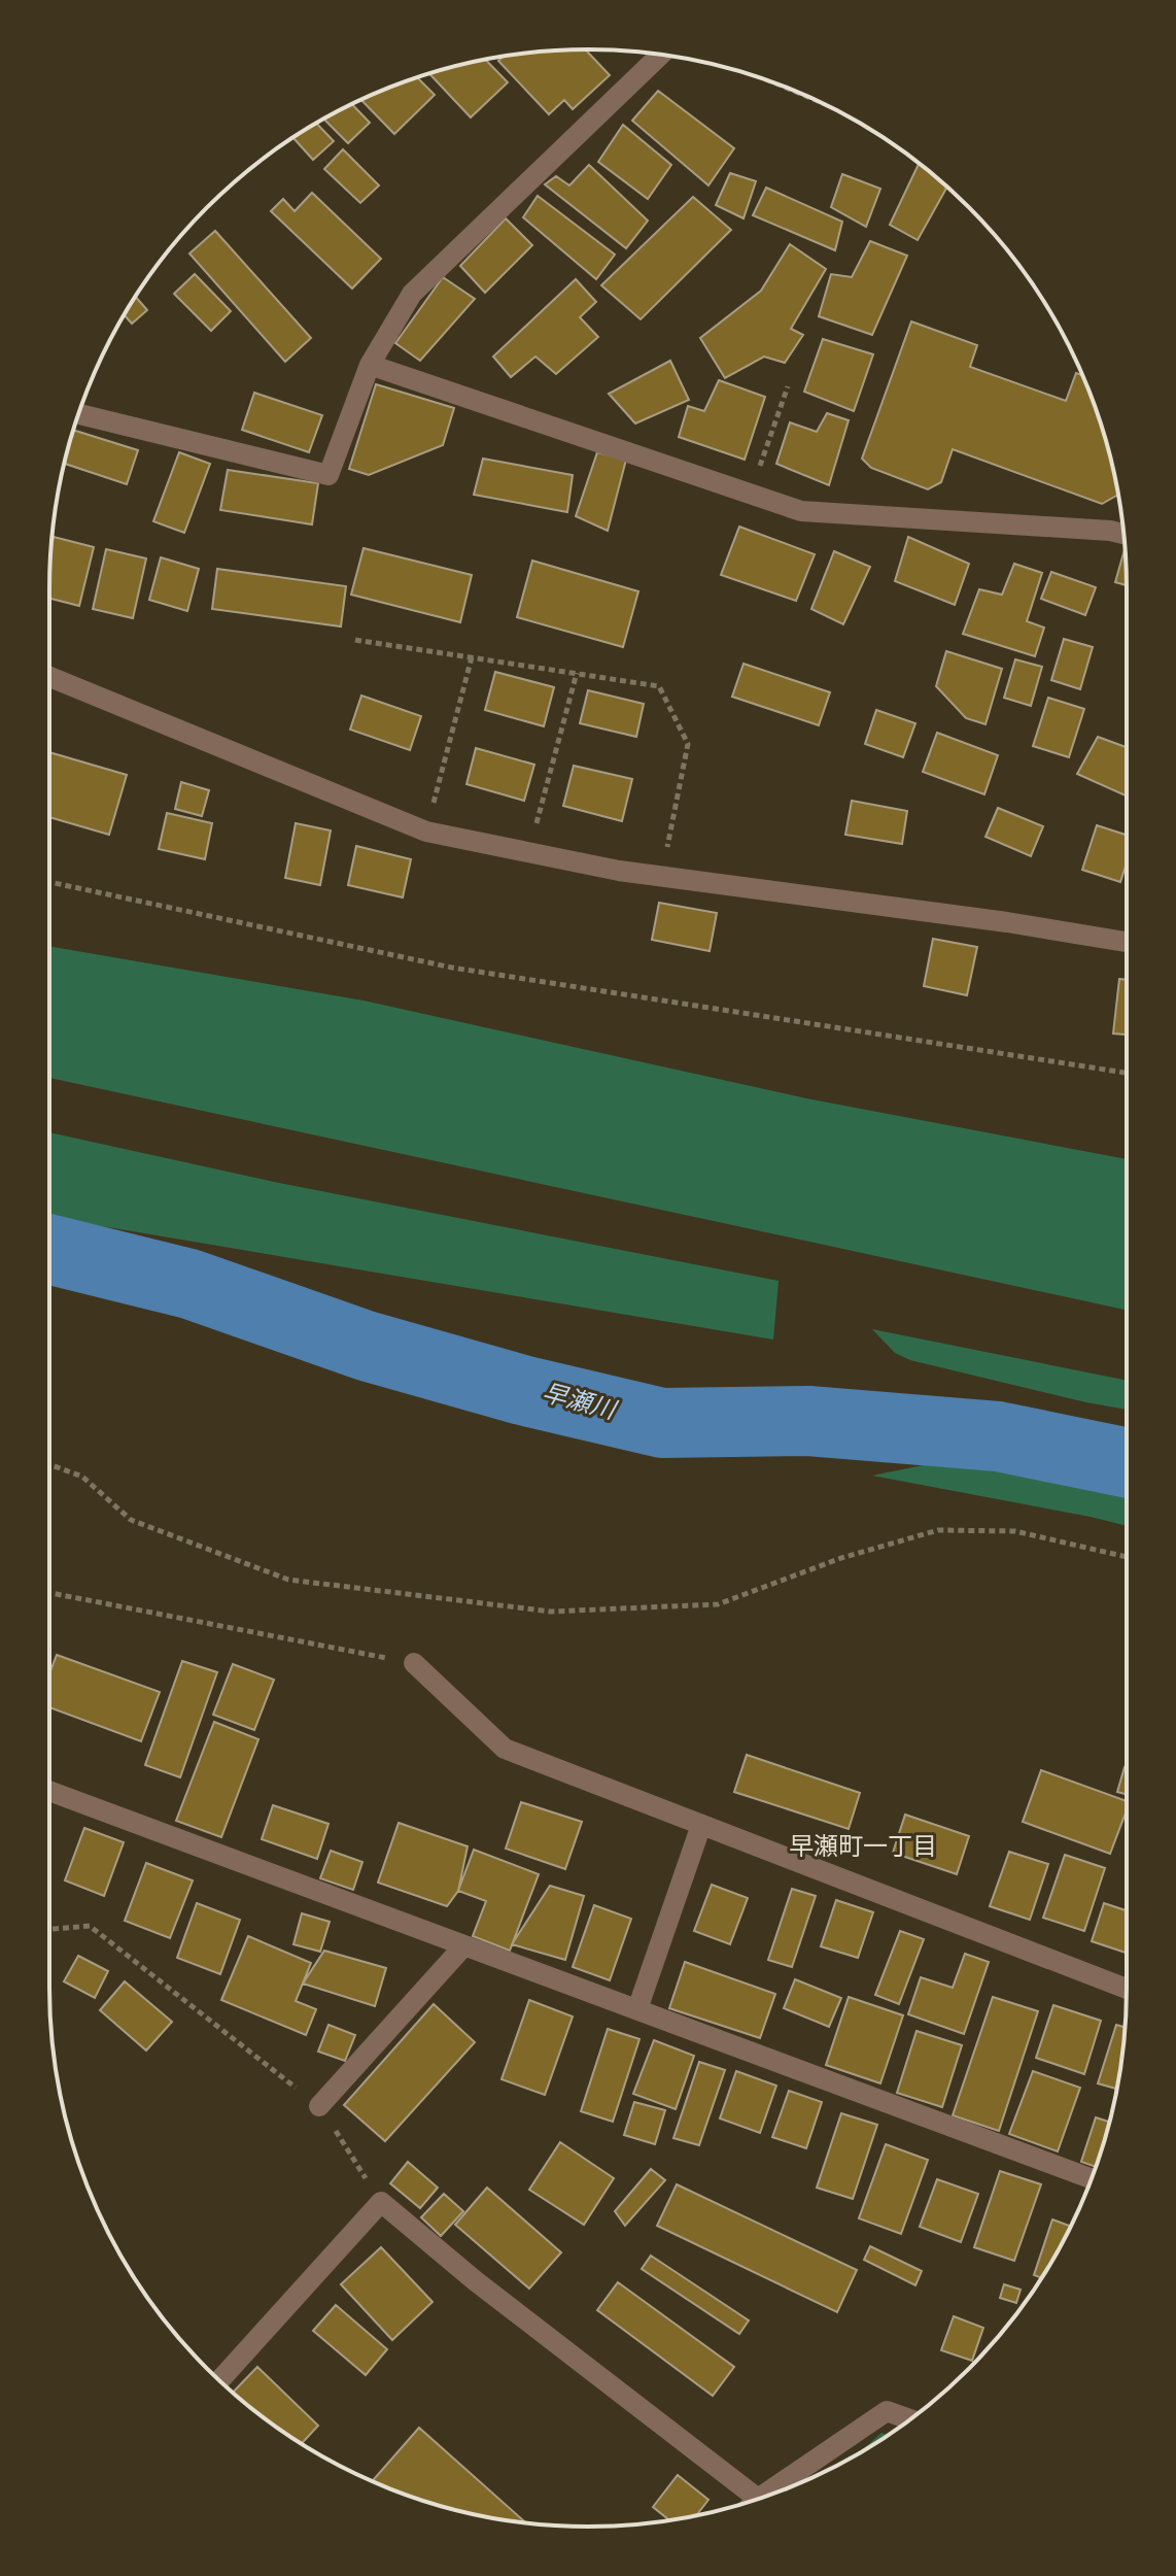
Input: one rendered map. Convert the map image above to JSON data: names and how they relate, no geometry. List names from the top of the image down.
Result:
{
  "districts": ["早瀬町一丁目"],
  "water": ["早瀬川"]
}
